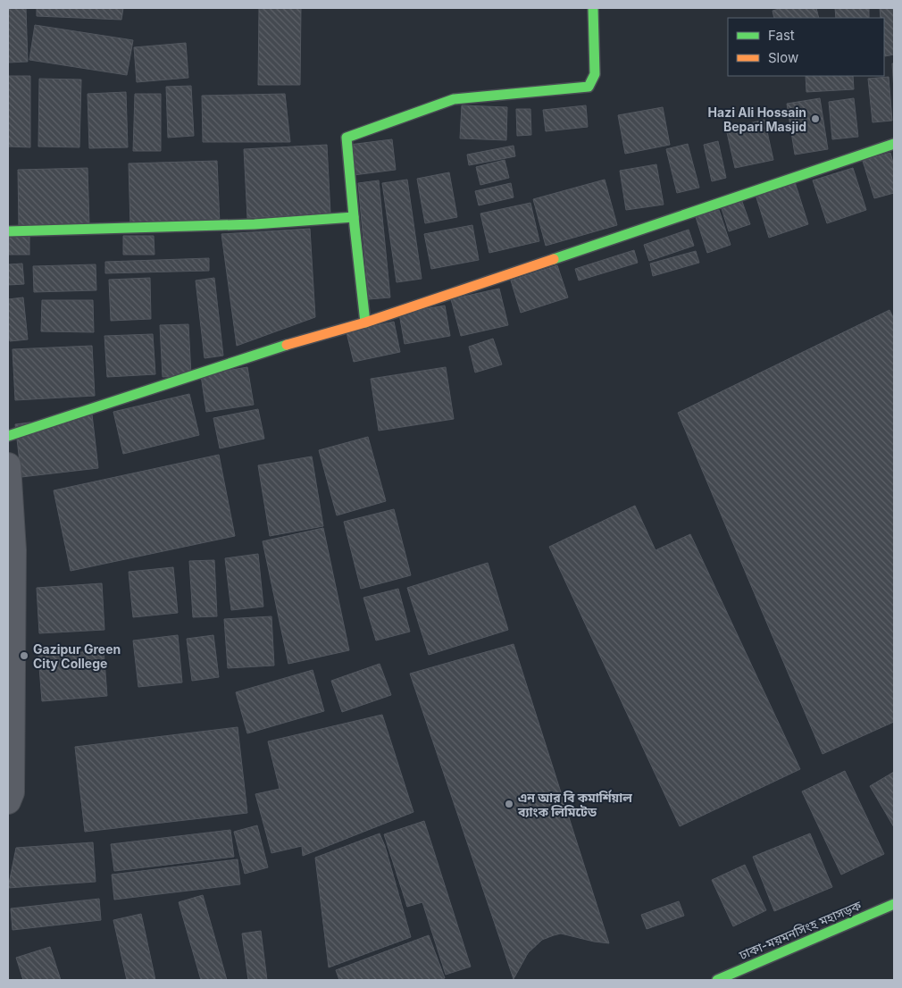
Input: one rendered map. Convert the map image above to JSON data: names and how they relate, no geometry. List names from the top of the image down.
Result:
{
  "streets": {
    "main road": ["ঢাকা-ময়মনসিংহ মহাসড়ক"]
  },
  "places": ["Hazi Ali Hossain Bepari Masjid", "Gazipur Green City College", "এন আর বি কমার্শিয়াল ব্যাংক লিমিটেড"],
  "legend": ["Fast", "Slow"]
}
